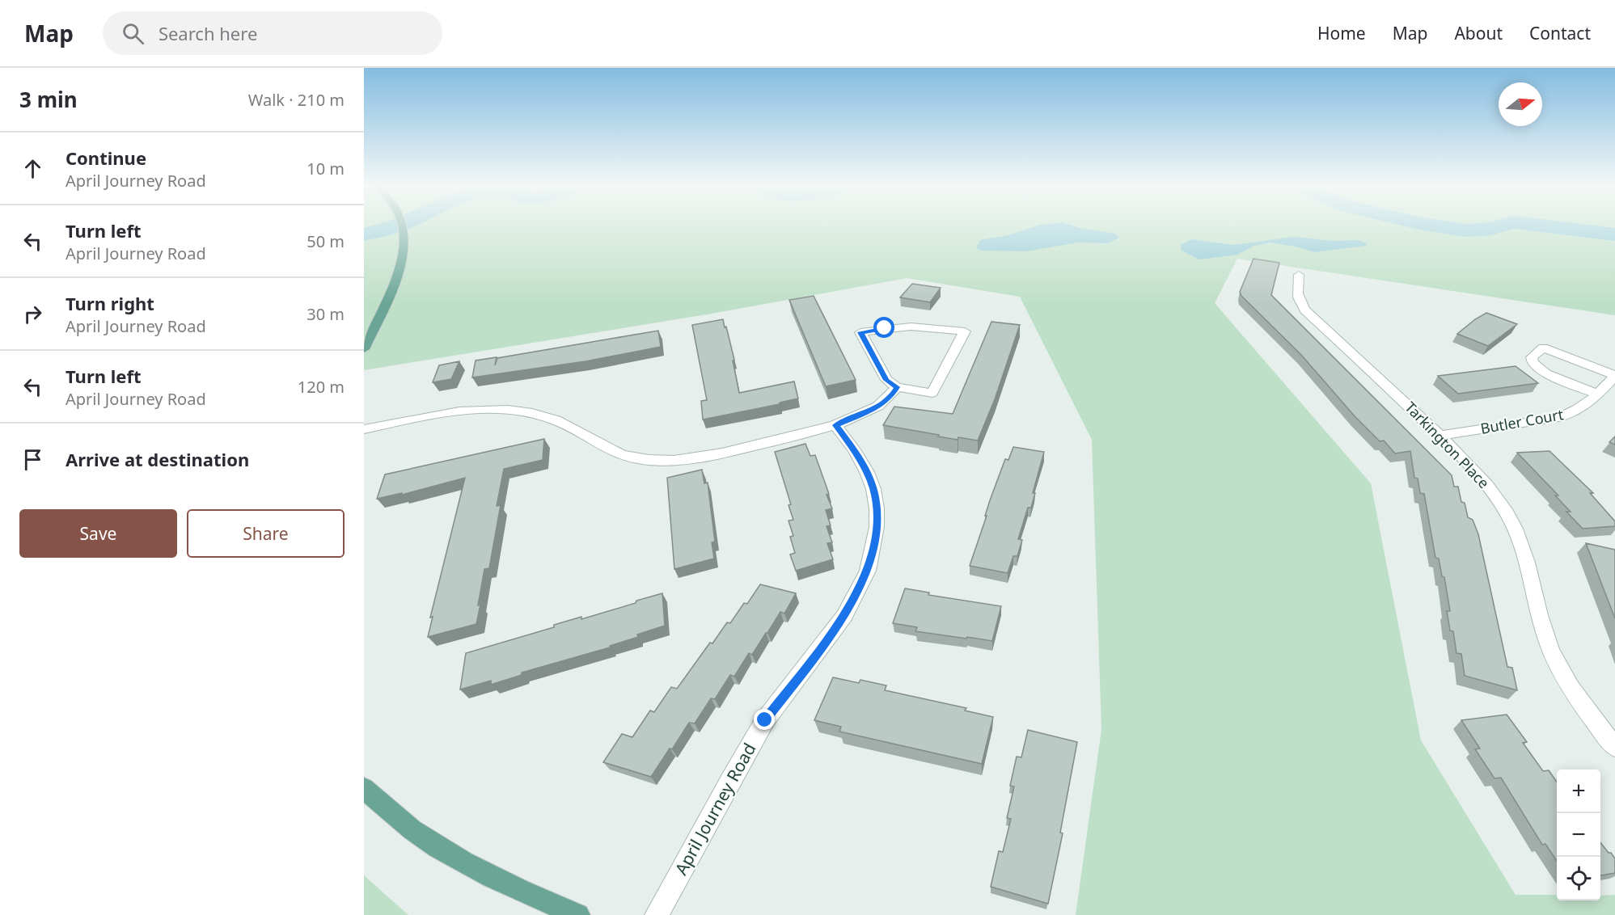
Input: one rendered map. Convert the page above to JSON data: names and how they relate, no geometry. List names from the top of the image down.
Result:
{
  "streets": {
    "street": ["Butler Court", "Tarkington Place", "April Journey Road"]
  },
  "crossings": [
    ["Butler Court", "Tarkington Place"]
  ],
  "north": "right",
  "page": {
    "header": "Map",
    "search": "Search here",
    "nav": [
      "Home",
      "Map",
      "About",
      "Contact"
    ],
    "heading": ["3 min", "Walk · 210 m"],
    "list": [
      ["Continue", "April Journey Road", "10 m"],
      ["Turn left", "April Journey Road", "50 m"],
      ["Turn right", "April Journey Road", "30 m"],
      ["Turn left", "April Journey Road", "120 m"],
      "Arrive at destination"
    ],
    "buttons": ["Save", "Share"],
    "map_buttons": ["+", "−"]
  }
}
